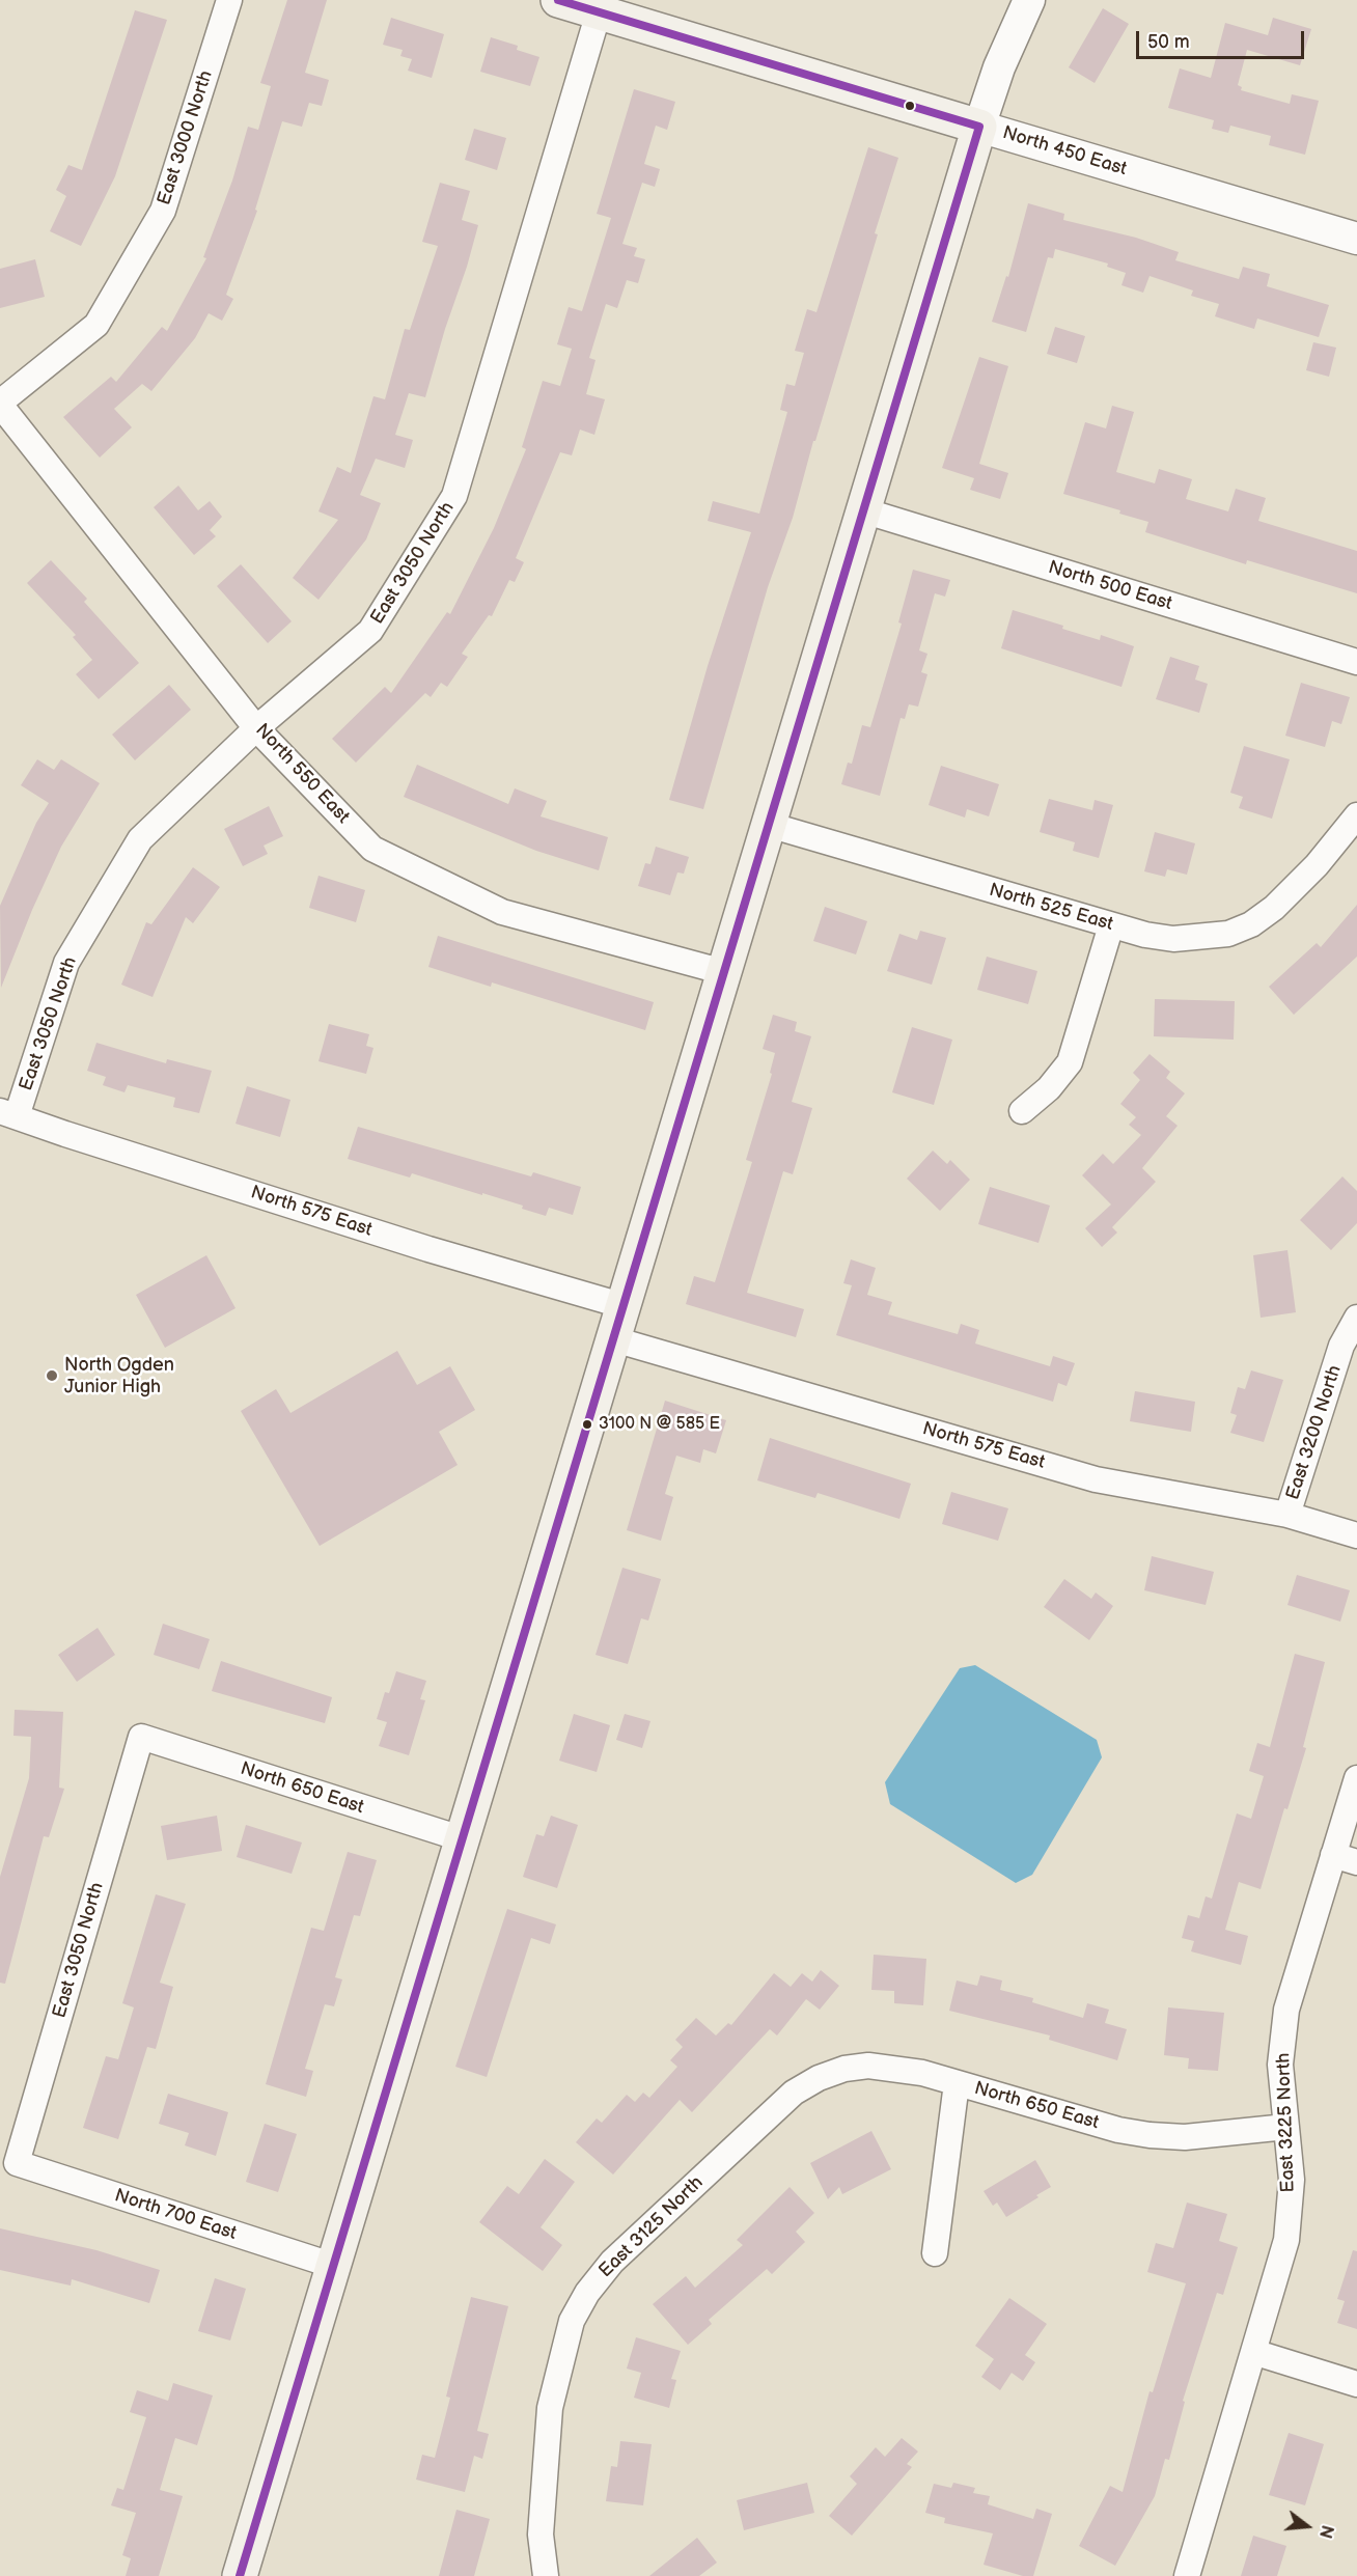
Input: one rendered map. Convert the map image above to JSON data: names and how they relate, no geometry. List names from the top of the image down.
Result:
{
  "streets": {
    "main road": ["North 450 East"],
    "street": [
      "East 3000 North",
      "East 3050 North",
      "North 500 East",
      "North 550 East",
      "North 525 East",
      "North 575 East",
      "East 3200 North",
      "North 650 East",
      "East 3225 North",
      "North 700 East",
      "East 3125 North"
    ]
  },
  "crossings": [
    ["East 3000 North", "North 550 East"],
    ["North 450 East", "East 3050 North"],
    ["East 3050 North", "North 550 East"],
    ["East 3050 North", "North 575 East"],
    ["East 3050 North", "North 650 East"],
    ["East 3050 North", "North 700 East"],
    ["North 575 East", "East 3200 North"],
    ["North 650 East", "East 3225 North"],
    ["North 650 East", "East 3125 North"]
  ],
  "places": ["North Ogden Junior High", "3100 N @ 585 E"],
  "scale_bar": "50 m",
  "north": "right"
}
